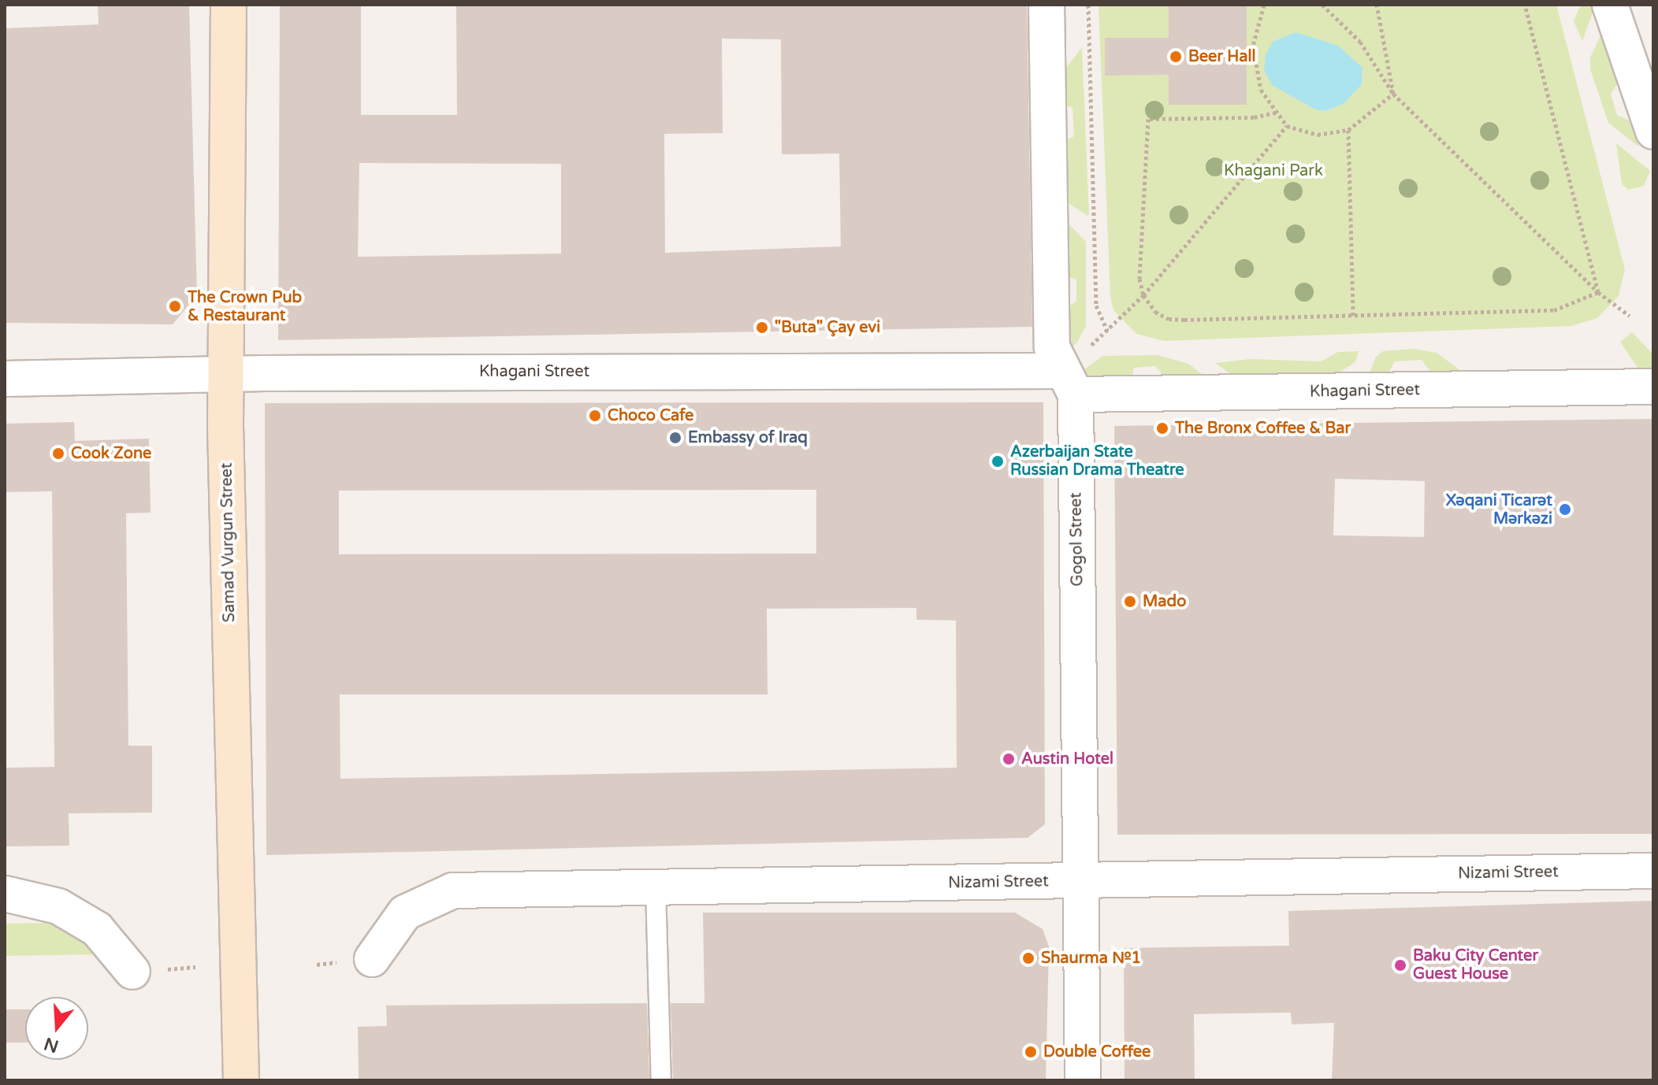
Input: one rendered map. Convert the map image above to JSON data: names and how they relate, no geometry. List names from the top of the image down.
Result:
{
  "streets": {
    "main road": ["Samad Vurgun Street"],
    "street": ["Khagani Street", "Gogol Street", "Nizami Street"]
  },
  "crossings": [
    ["Khagani Street", "Gogol Street"],
    ["Khagani Street", "Samad Vurgun Street"],
    ["Gogol Street", "Nizami Street"]
  ],
  "parks": ["Khagani Park"],
  "places": [
    "Beer Hall",
    "The Crown Pub & Restaurant",
    "\"Buta\" Çay evi",
    "Choco Cafe",
    "The Bronx Coffee & Bar",
    "Embassy of Iraq",
    "Cook Zone",
    "Azerbaijan State Russian Drama Theatre",
    "Xəqani Ticarət Mərkəzi",
    "Mado",
    "Austin Hotel",
    "Shaurma №1",
    "Baku City Center Guest House",
    "Double Coffee"
  ],
  "north": "bottom"
}
